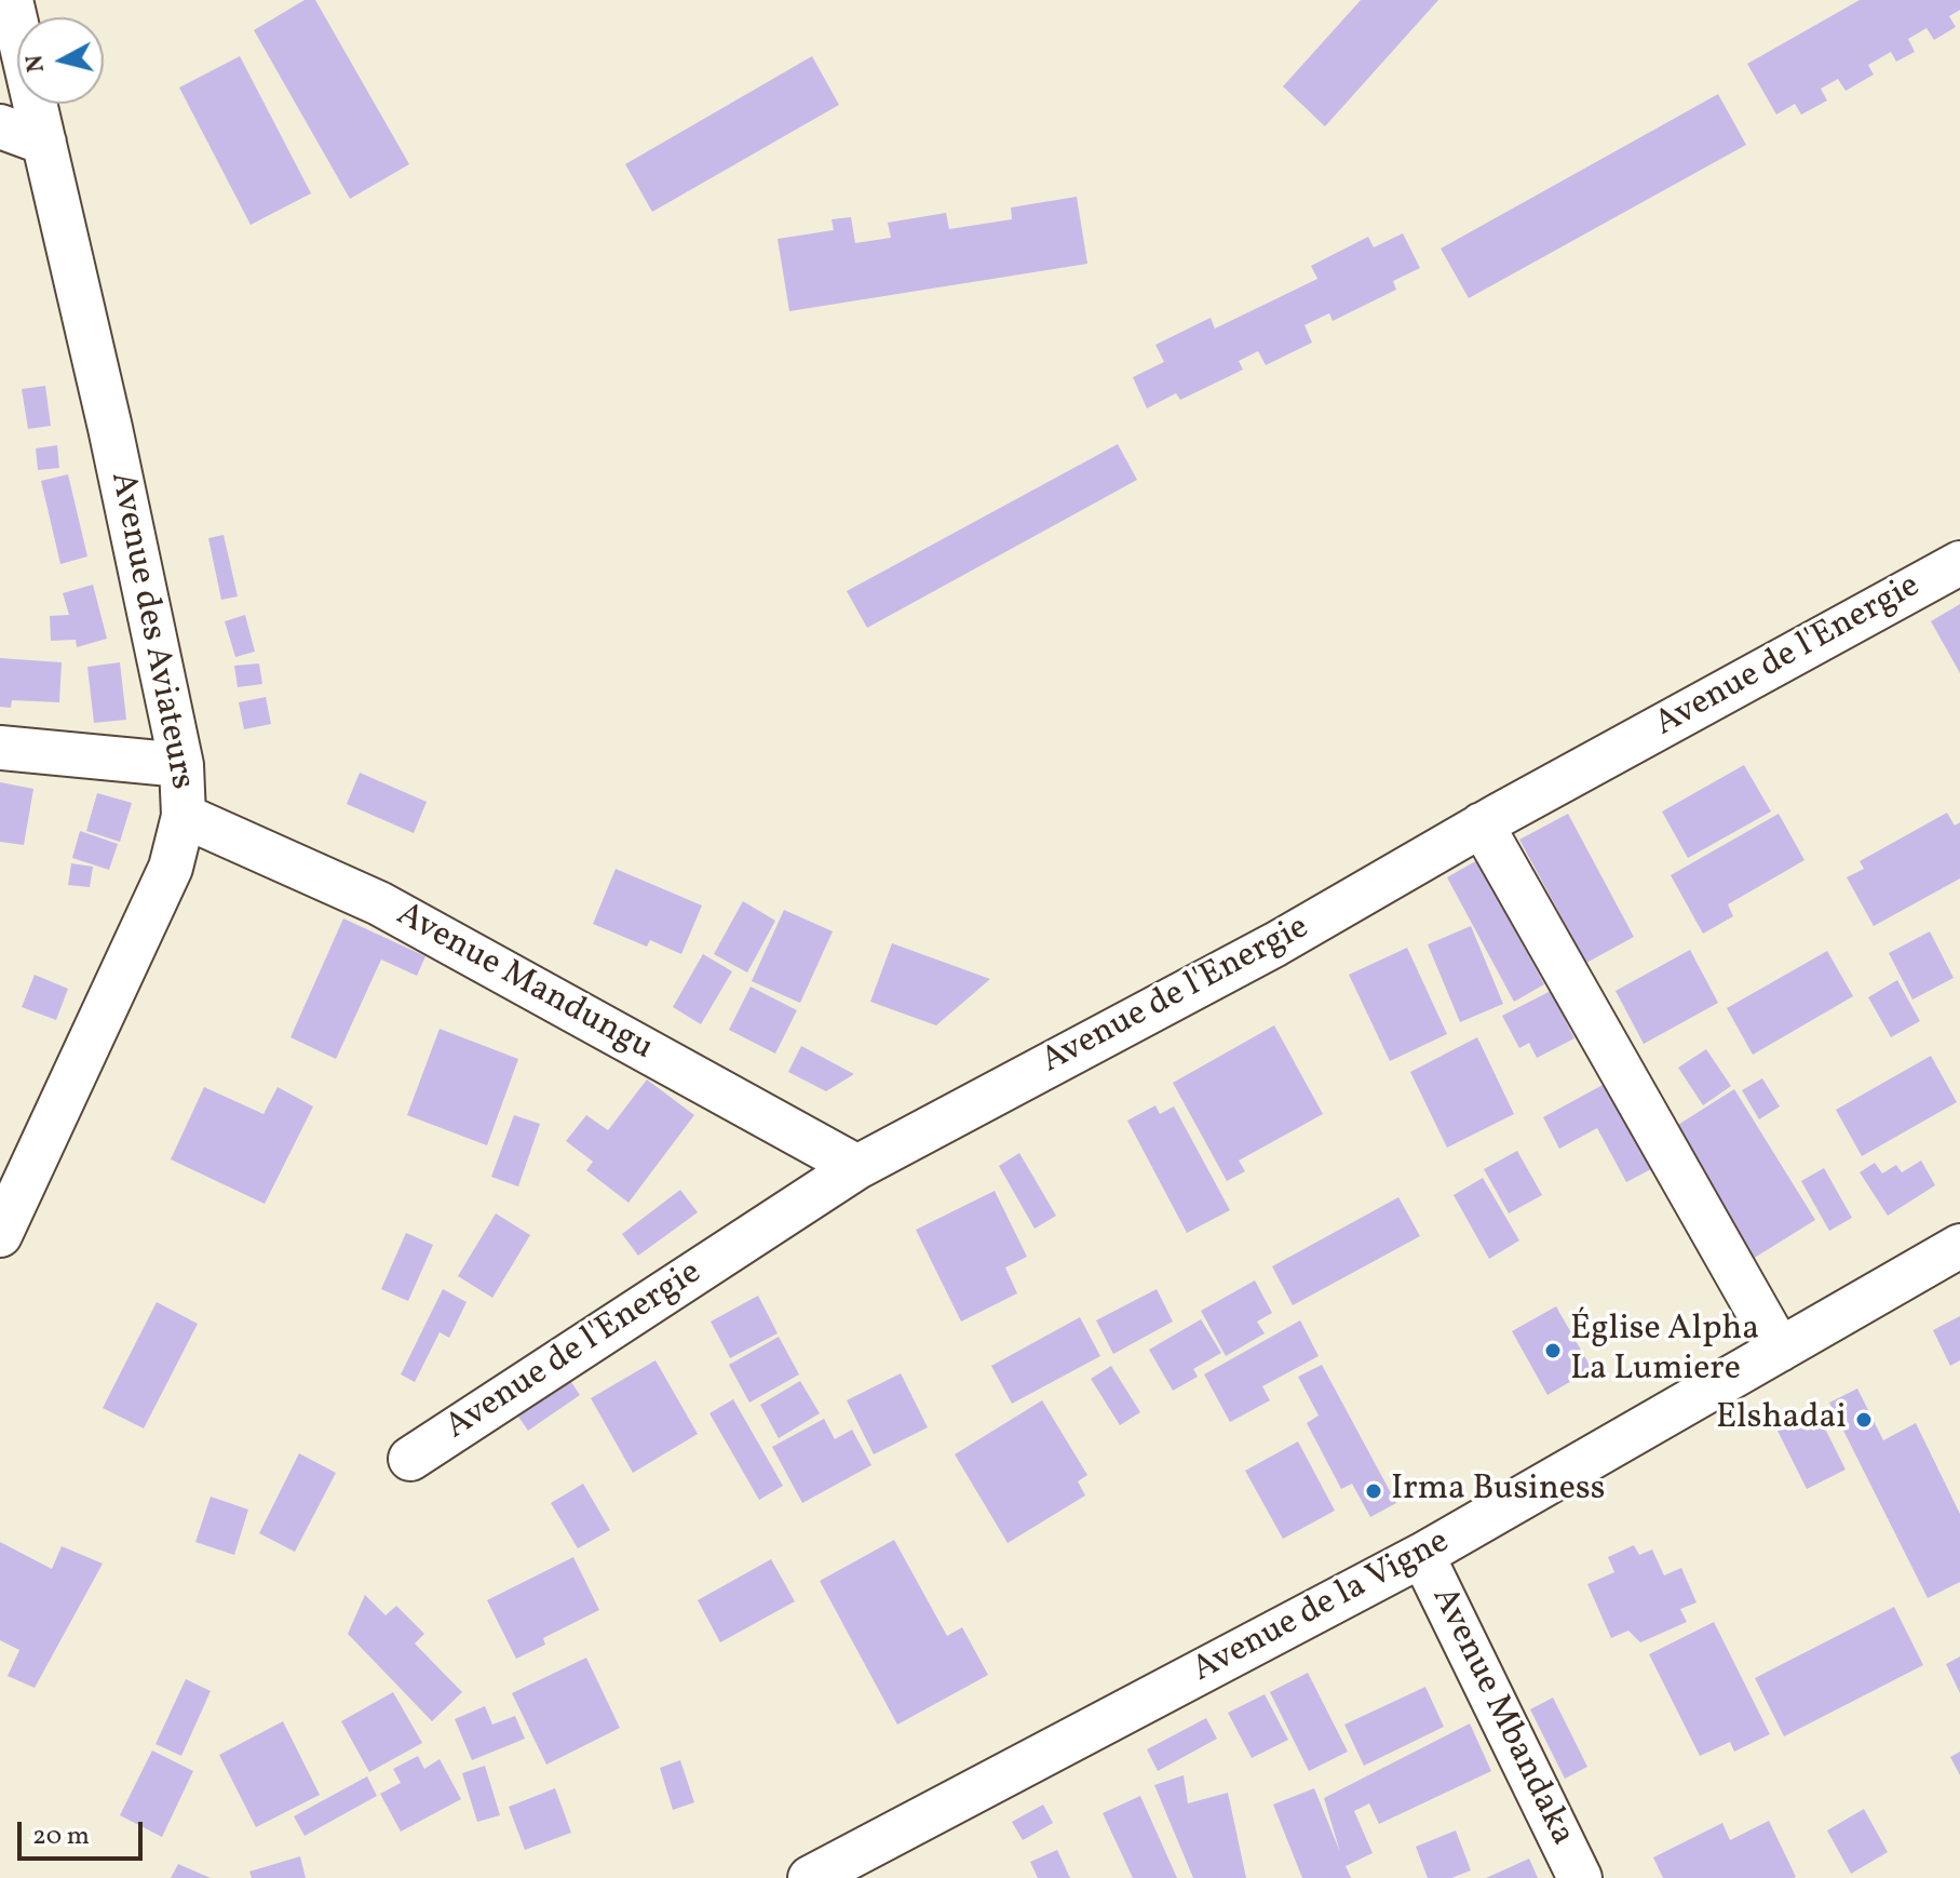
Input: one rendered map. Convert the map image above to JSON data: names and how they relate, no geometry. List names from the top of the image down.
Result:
{
  "streets": {
    "street": [
      "Avenue des Aviateurs",
      "Avenue de l'Energie",
      "Avenue Mandungu",
      "Avenue de la Vigne",
      "Avenue Mbandaka"
    ]
  },
  "crossings": [
    ["Avenue des Aviateurs", "Avenue Mandungu"],
    ["Avenue de l'Energie", "Avenue Mandungu"],
    ["Avenue de la Vigne", "Avenue Mbandaka"]
  ],
  "places": ["Église Alpha La Lumiere", "Elshadai", "Irma Business"],
  "scale_bar": "20 m",
  "north": "left"
}
